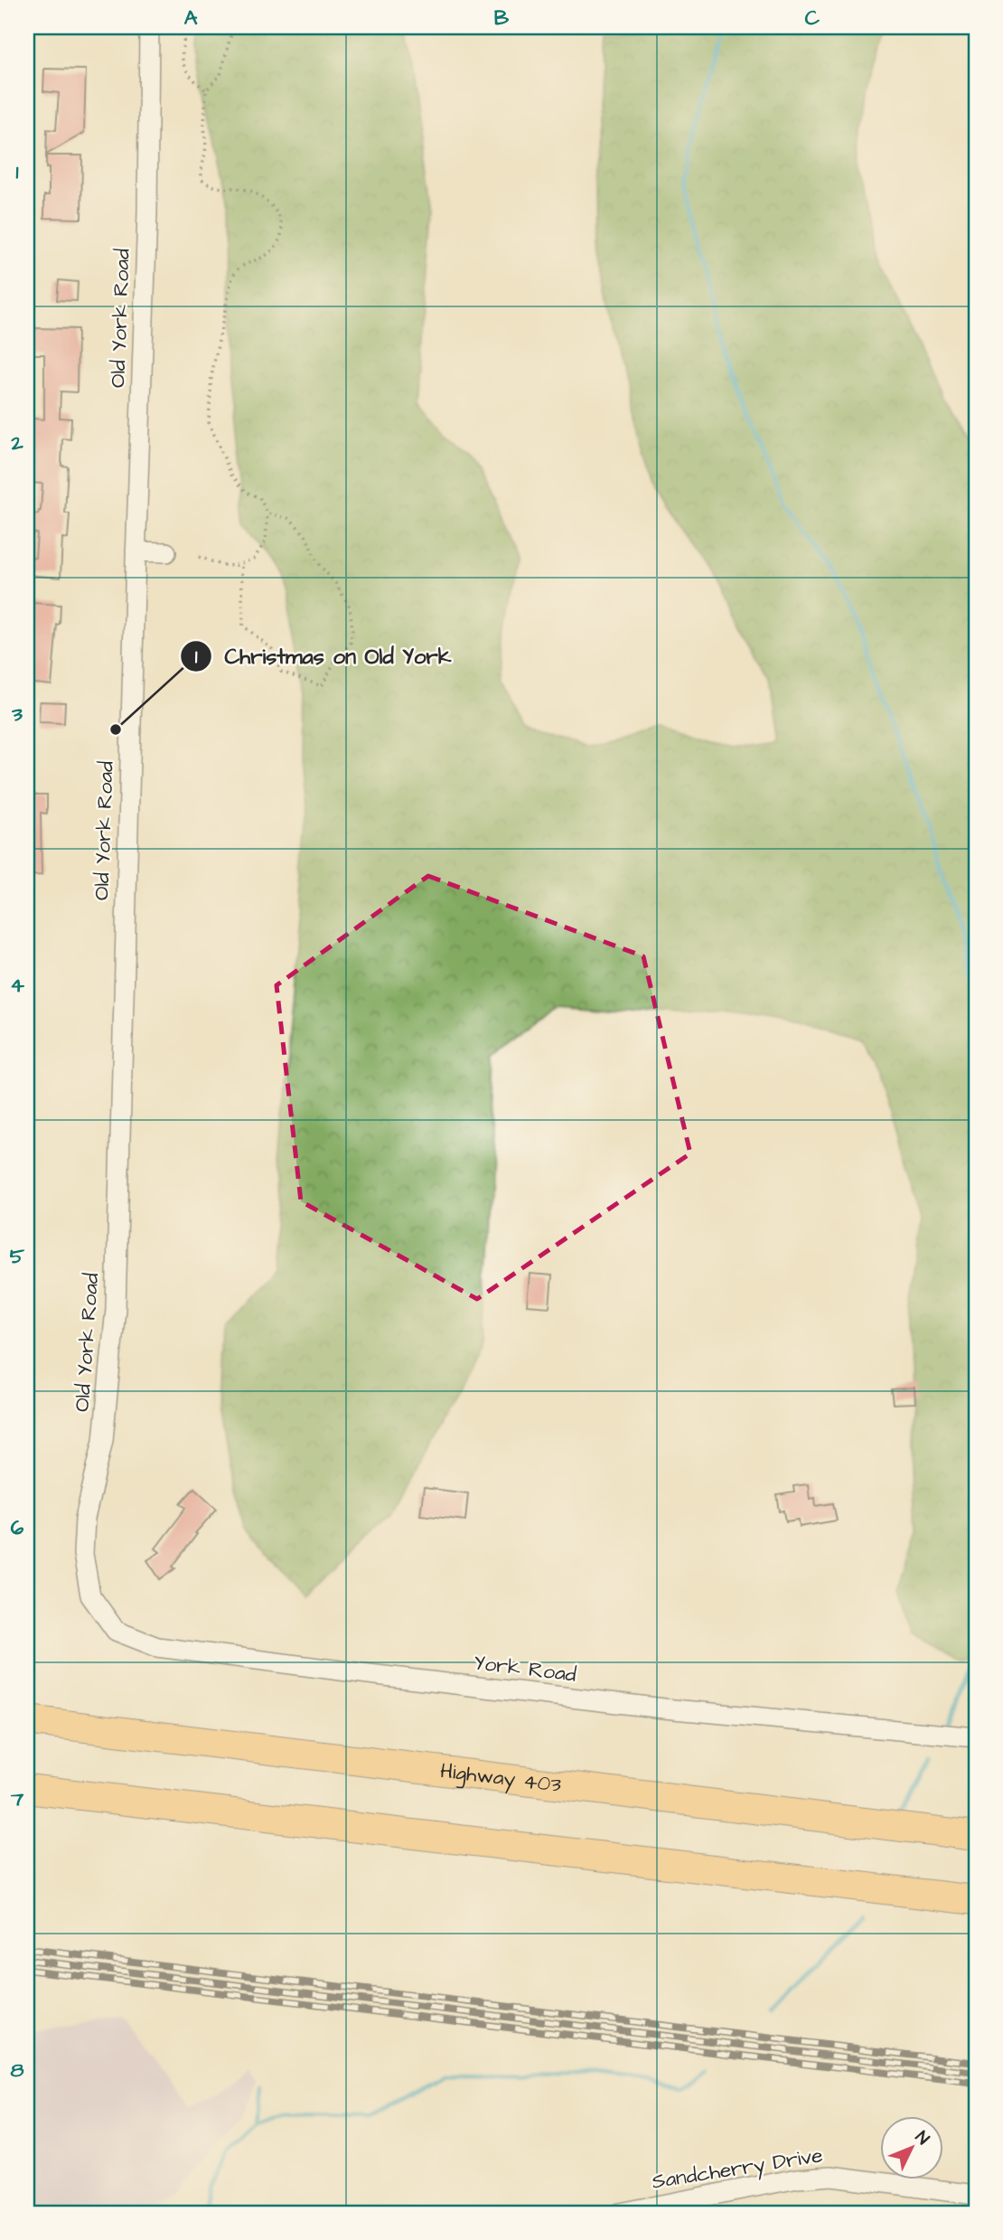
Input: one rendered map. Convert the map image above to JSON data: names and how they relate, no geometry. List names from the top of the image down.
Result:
{
  "streets": {
    "highway": ["Highway 403"],
    "street": ["Old York Road", "York Road", "Sandcherry Drive"]
  },
  "crossings": [
    ["Old York Road", "York Road"]
  ],
  "places": ["Christmas on Old York"],
  "north": "top right",
  "grid": {
    "columns": ["A", "B", "C"],
    "rows": [
      "1",
      "2",
      "3",
      "4",
      "5",
      "6",
      "7",
      "8"
    ]
  }
}
